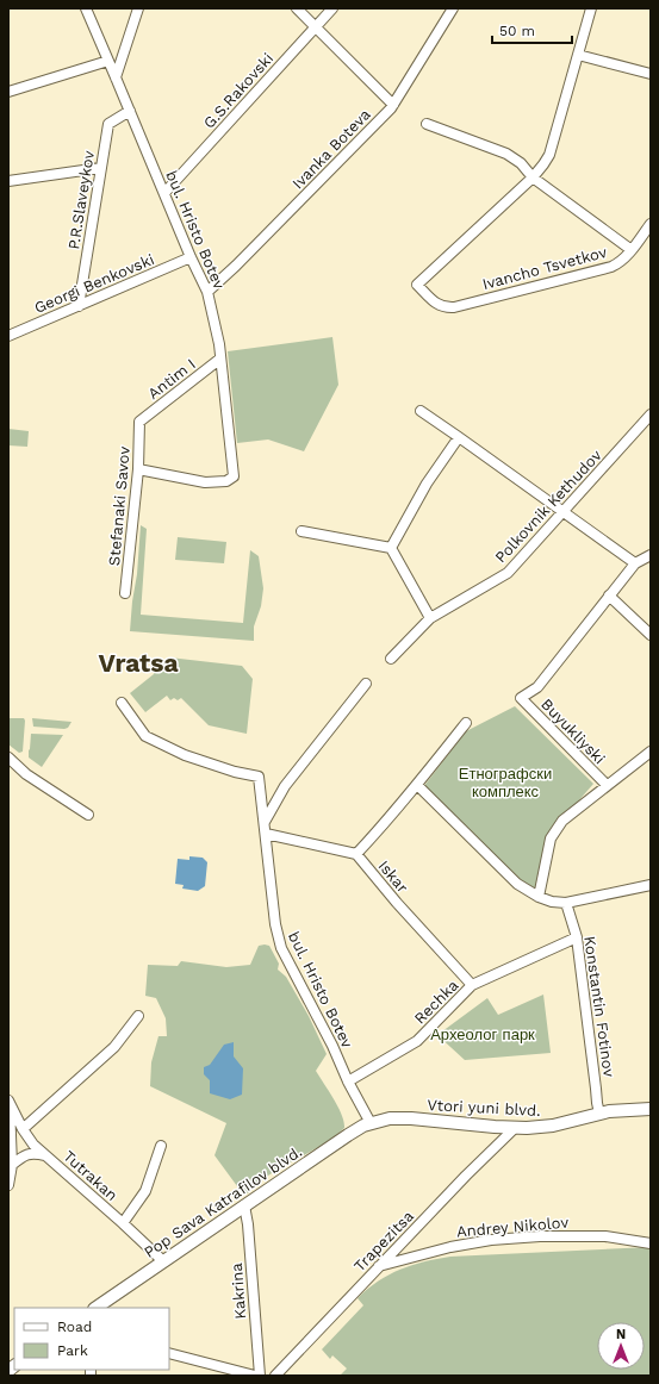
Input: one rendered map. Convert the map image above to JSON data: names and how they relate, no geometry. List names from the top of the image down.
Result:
{
  "streets": {
    "street": [
      "G.S.Rakovski",
      "Ivanka Boteva",
      "P.R.Slaveykov",
      "bul. Hristo Botev",
      "Ivancho Tsvetkov",
      "Georgi Benkovski",
      "Antim I",
      "Stefanaki Savov",
      "Polkovnik Kethudov",
      "Buyukliyski",
      "Iskar",
      "Rechka",
      "Konstantin Fotinov",
      "Vtori yuni blvd.",
      "Tutrakan",
      "Pop Sava Katrafilov blvd.",
      "Andrey Nikolov",
      "Trapezitsa",
      "Kakrina"
    ]
  },
  "crossings": [
    ["G.S.Rakovski", "bul. Hristo Botev"],
    ["Ivanka Boteva", "bul. Hristo Botev"],
    ["P.R.Slaveykov", "bul. Hristo Botev"],
    ["P.R.Slaveykov", "Georgi Benkovski"],
    ["bul. Hristo Botev", "Georgi Benkovski"],
    ["bul. Hristo Botev", "Antim I"],
    ["bul. Hristo Botev", "Stefanaki Savov"],
    ["bul. Hristo Botev", "Rechka"],
    ["bul. Hristo Botev", "Vtori yuni blvd."],
    ["bul. Hristo Botev", "Pop Sava Katrafilov blvd."],
    ["Antim I", "Stefanaki Savov"],
    ["Iskar", "Rechka"],
    ["Rechka", "Konstantin Fotinov"],
    ["Konstantin Fotinov", "Vtori yuni blvd."],
    ["Vtori yuni blvd.", "Pop Sava Katrafilov blvd."],
    ["Vtori yuni blvd.", "Trapezitsa"],
    ["Tutrakan", "Pop Sava Katrafilov blvd."],
    ["Pop Sava Katrafilov blvd.", "Kakrina"],
    ["Andrey Nikolov", "Trapezitsa"]
  ],
  "districts": ["Vratsa"],
  "parks": ["Етнографски комплекс", "Археолог парк"],
  "legend": ["Road", "Park"],
  "scale_bar": "50 m",
  "north": "top"
}
